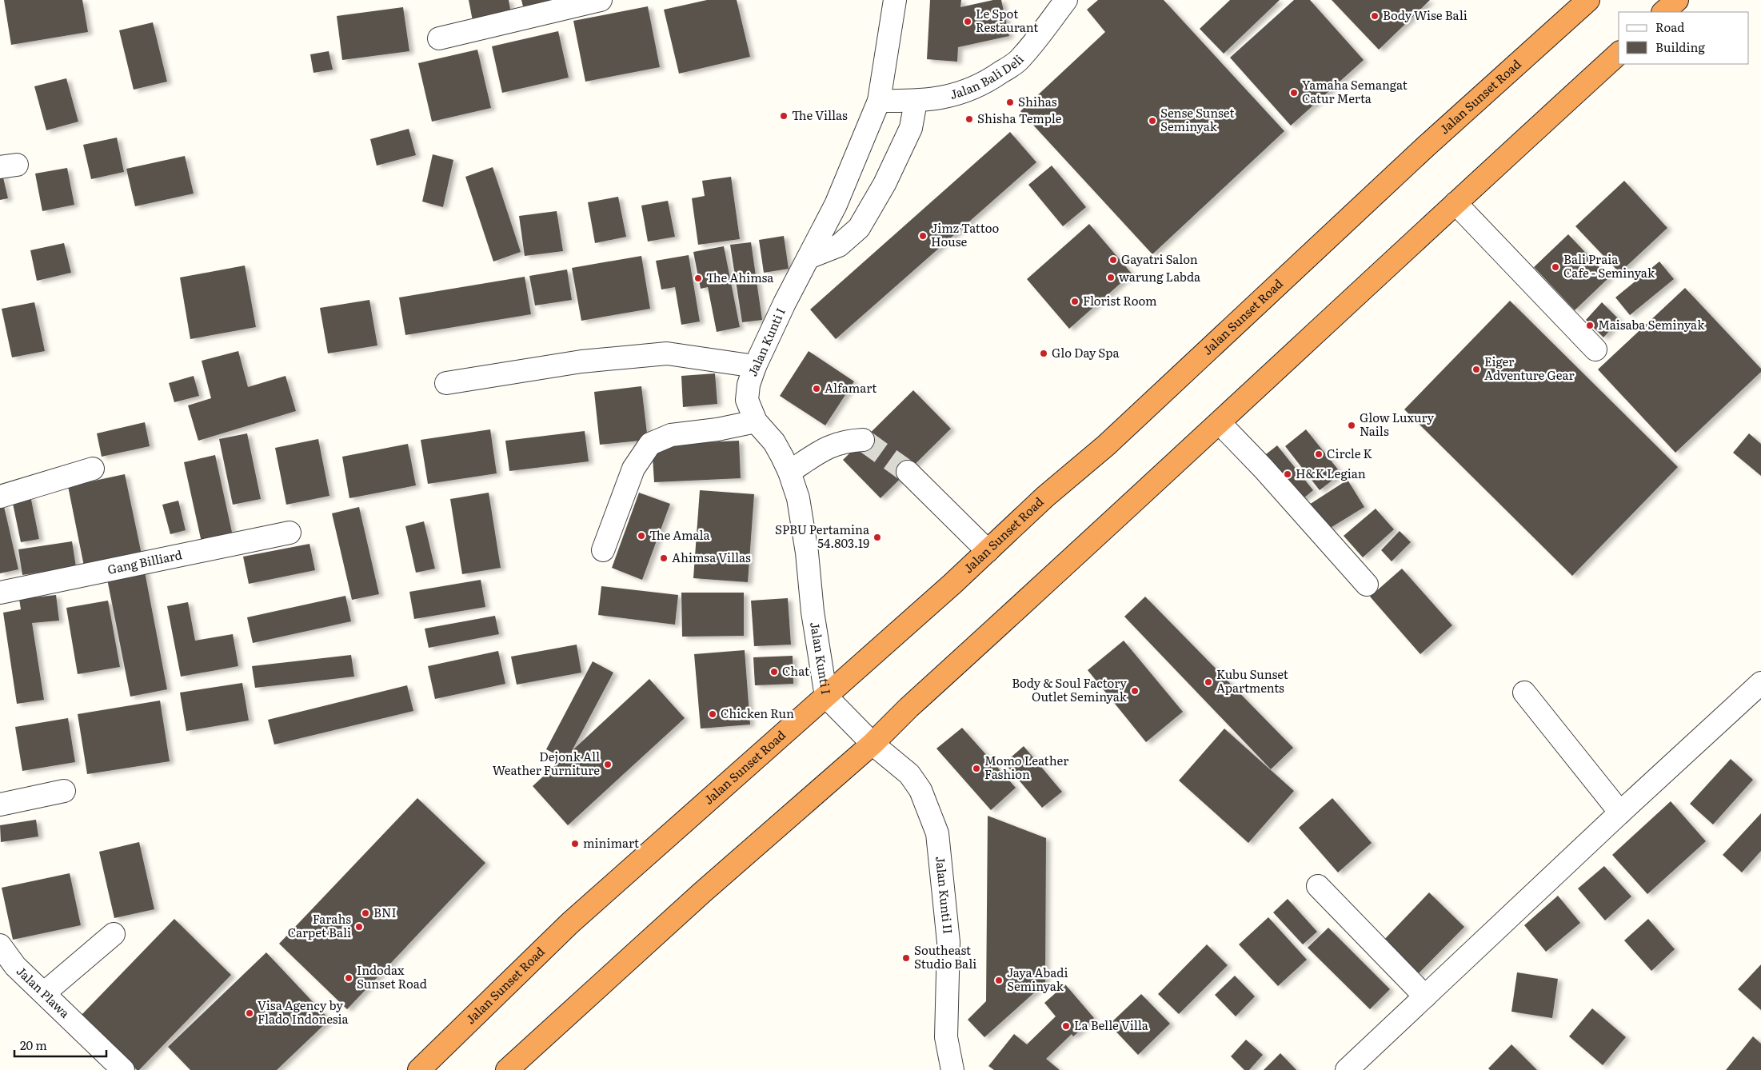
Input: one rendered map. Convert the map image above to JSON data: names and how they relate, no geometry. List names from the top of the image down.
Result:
{
  "streets": {
    "highway": ["Jalan Sunset Road"],
    "street": [
      "Jalan Bali Deli",
      "Jalan Kunti I",
      "Gang Billiard",
      "Jalan Kunti II",
      "Jalan Plawa"
    ]
  },
  "crossings": [
    ["Jalan Bali Deli", "Jalan Kunti I"],
    ["Jalan Sunset Road", "Jalan Kunti I"],
    ["Jalan Kunti I", "Jalan Kunti II"]
  ],
  "places": [
    "Body Wise Bali",
    "Le Spot Restaurant",
    "Yamaha Semangat Catur Merta",
    "Shihas",
    "The Villas",
    "Shisha Temple",
    "Sense Sunset Seminyak",
    "Jimz Tattoo House",
    "Gayatri Salon",
    "Bali Praia Cafe - Seminyak",
    "warung Labda",
    "The Ahimsa",
    "Florist Room",
    "Maisaba Seminyak",
    "Glo Day Spa",
    "Eiger Adventure Gear",
    "Alfamart",
    "Glow Luxury Nails",
    "Circle K",
    "H&K Legian",
    "The Amala",
    "SPBU Pertamina 54.803.19",
    "Ahimsa Villas",
    "Chat",
    "Kubu Sunset Apartments",
    "Body & Soul Factory Outlet Seminyak",
    "Chicken Run",
    "Dejonk All Weather Furniture",
    "Momo Leather Fashion",
    "minimart",
    "BNI",
    "Farahs Carpet Bali",
    "Southeast Studio Bali",
    "Indodax Sunset Road",
    "Jaya Abadi Seminyak",
    "Visa Agency by Flado Indonesia",
    "La Belle Villa"
  ],
  "legend": ["Road", "Building"],
  "scale_bar": "20 m"
}
